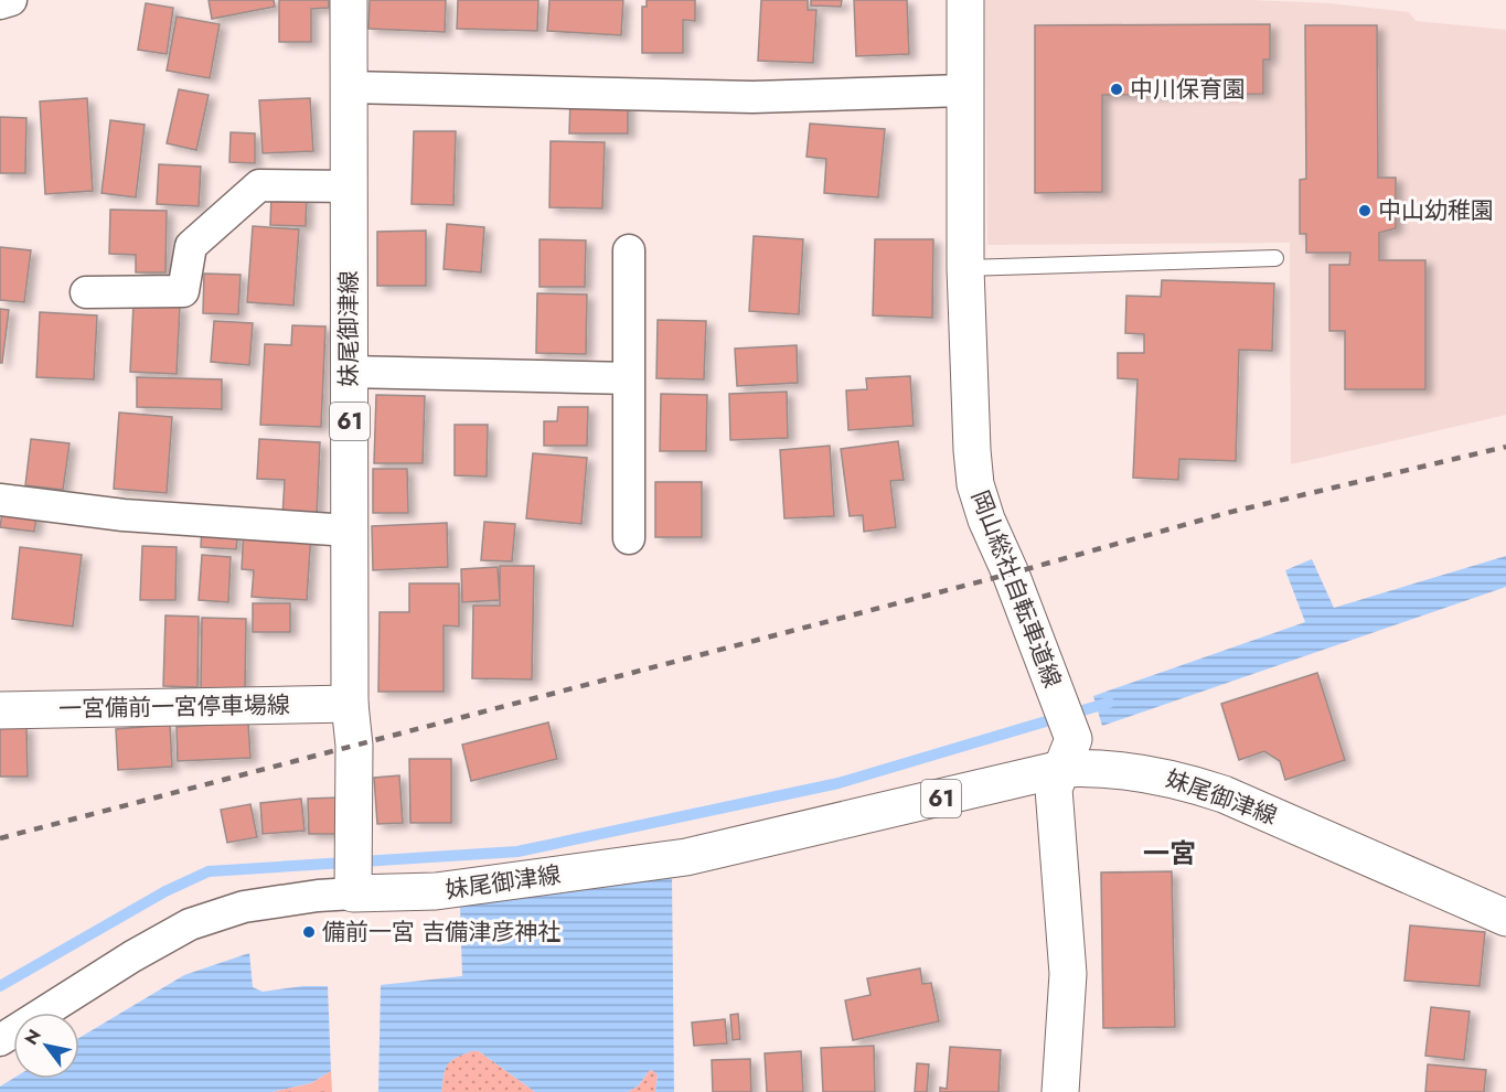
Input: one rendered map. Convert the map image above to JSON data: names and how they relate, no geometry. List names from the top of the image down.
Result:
{
  "streets": {
    "main road": [
      "妹尾御津線",
      "61",
      "岡山総社自転車道線",
      "一宮備前一宮停車場線"
    ]
  },
  "crossings": [
    ["妹尾御津線", "岡山総社自転車道線"],
    ["妹尾御津線", "一宮備前一宮停車場線"]
  ],
  "districts": ["一宮"],
  "places": ["中川保育園", "中山幼稚園", "備前一宮 吉備津彦神社"],
  "north": "top left"
}
